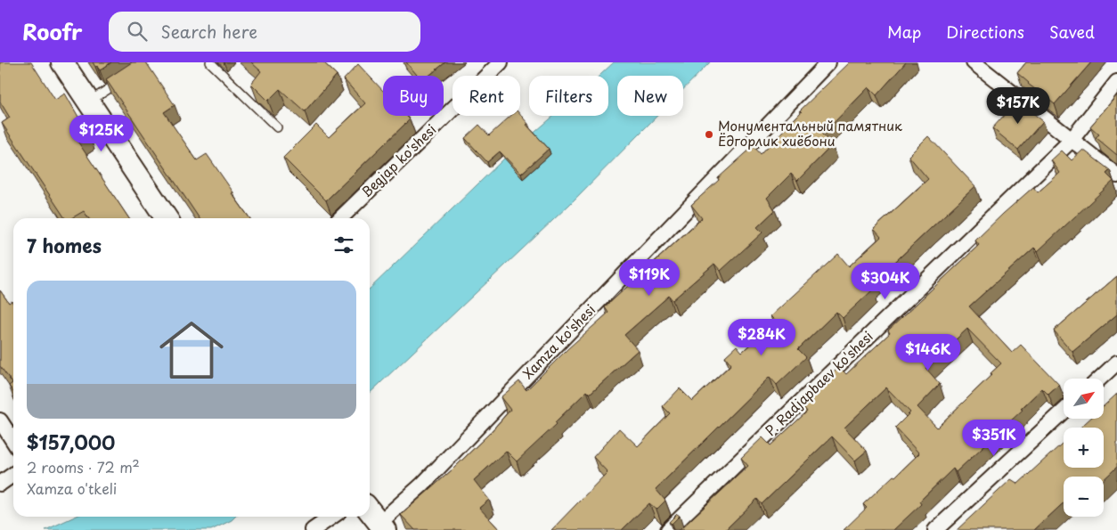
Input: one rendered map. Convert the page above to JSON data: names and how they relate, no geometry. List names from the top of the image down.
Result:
{
  "streets": {
    "street": ["Begjap ko'shesi", "Xamza ko'shesi", "P. Radjapbaev ko'shesi"]
  },
  "places": ["Монументальный памятник Ёдгорлик хиёбони"],
  "north": "top right",
  "page": {
    "header": "Roofr",
    "search": "Search here",
    "nav": ["Map", "Directions", "Saved"],
    "chip": [
      "Buy",
      "Rent",
      "Filters",
      "New"
    ],
    "price": [
      "$157K",
      "$125K",
      "$119K",
      "$304K",
      "$284K",
      "$146K",
      "$351K"
    ],
    "heading": "7 homes",
    "list": [
      {
        "name": "$157,000",
        "note": "2 rooms · 72 m² · Xamza o'tkeli"
      }
    ],
    "map_buttons": ["+", "−"]
  }
}
